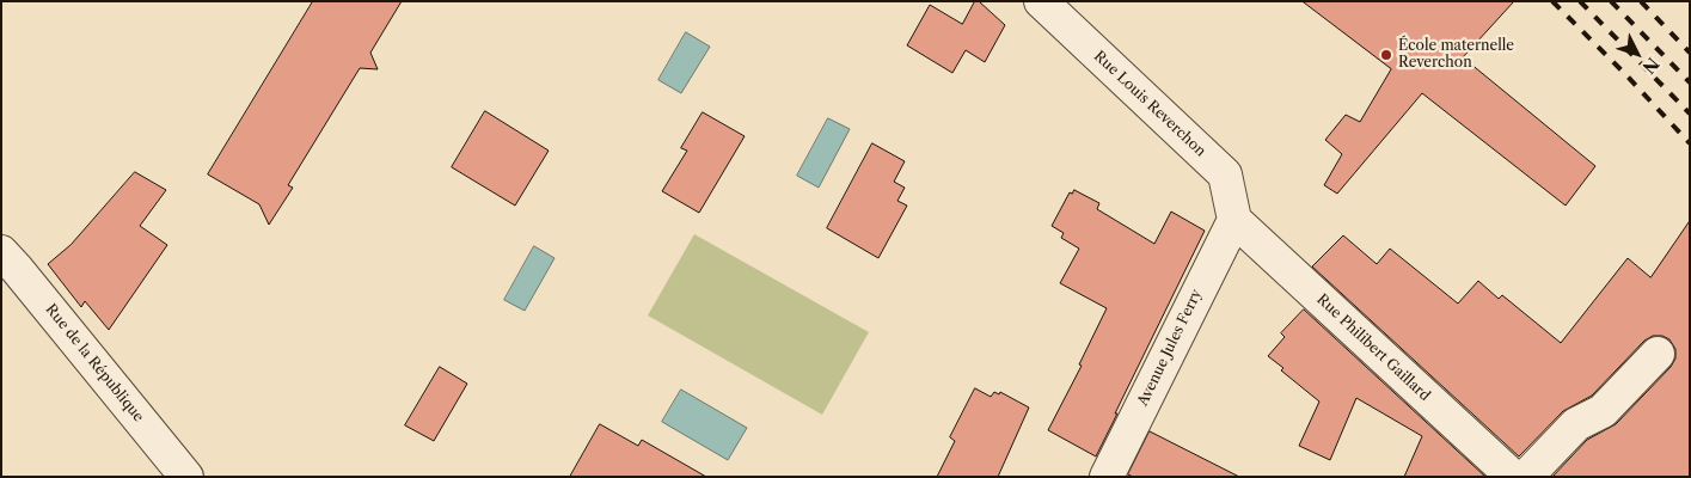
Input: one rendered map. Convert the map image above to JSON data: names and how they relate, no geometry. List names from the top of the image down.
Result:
{
  "streets": {
    "street": [
      "Rue Louis Reverchon",
      "Avenue Jules Ferry",
      "Rue Philibert Gaillard",
      "Rue de la République"
    ]
  },
  "crossings": [
    ["Rue Louis Reverchon", "Avenue Jules Ferry"],
    ["Rue Louis Reverchon", "Rue Philibert Gaillard"],
    ["Avenue Jules Ferry", "Rue Philibert Gaillard"]
  ],
  "places": ["École maternelle Reverchon"],
  "north": "bottom right"
}
